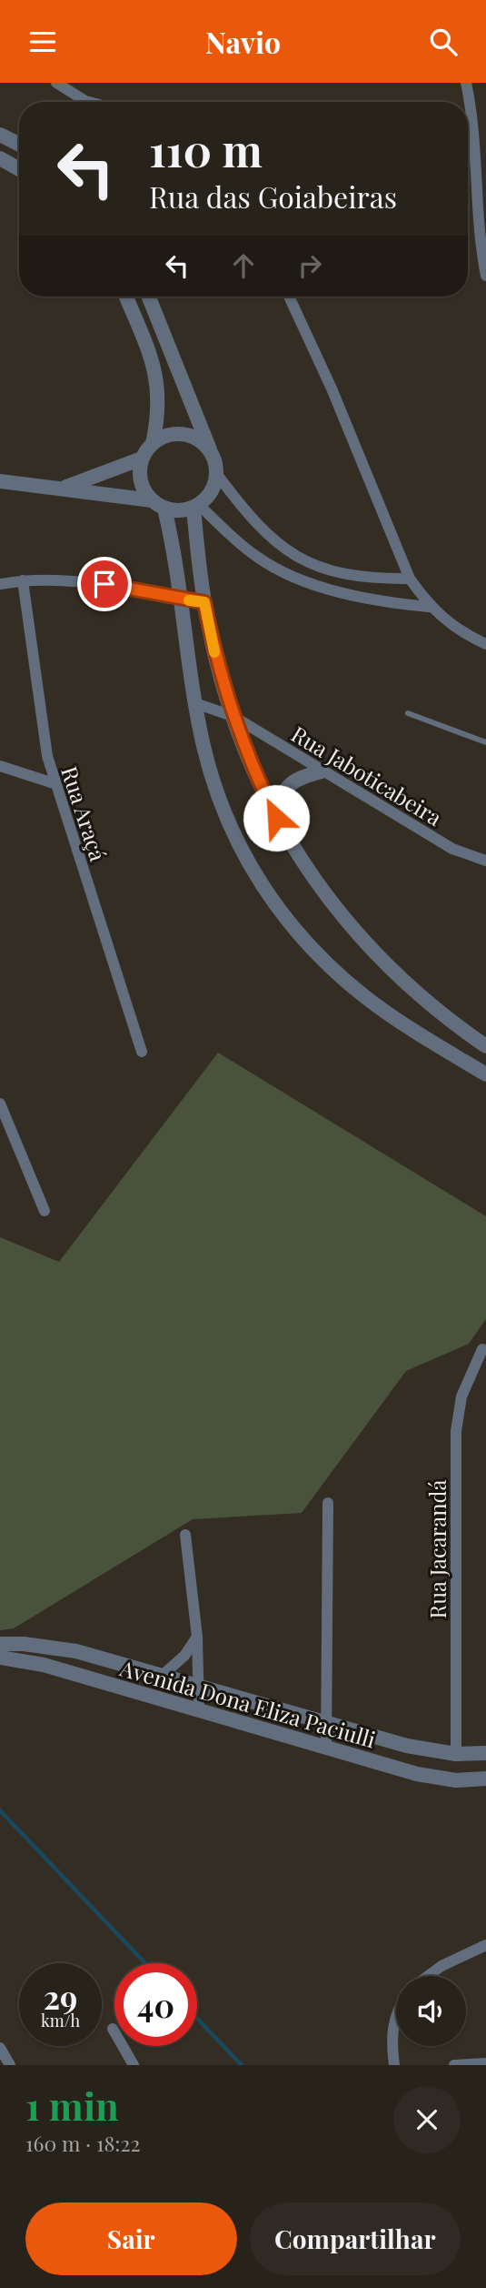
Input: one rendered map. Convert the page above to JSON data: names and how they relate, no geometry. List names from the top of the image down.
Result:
{
  "streets": {
    "street": [
      "Rua Jaboticabeira",
      "Rua Araçá",
      "Rua Jacarandá",
      "Avenida Dona Eliza Paciulli"
    ]
  },
  "crossings": [
    ["Rua Jacarandá", "Avenida Dona Eliza Paciulli"]
  ],
  "page": {
    "header": "Navio",
    "turn": ["110 m", "Rua das Goiabeiras"],
    "speed": "29 km/h",
    "limit": "40",
    "heading": ["1 min", "160 m · 18:22"],
    "buttons": ["Sair", "Compartilhar"]
  }
}
